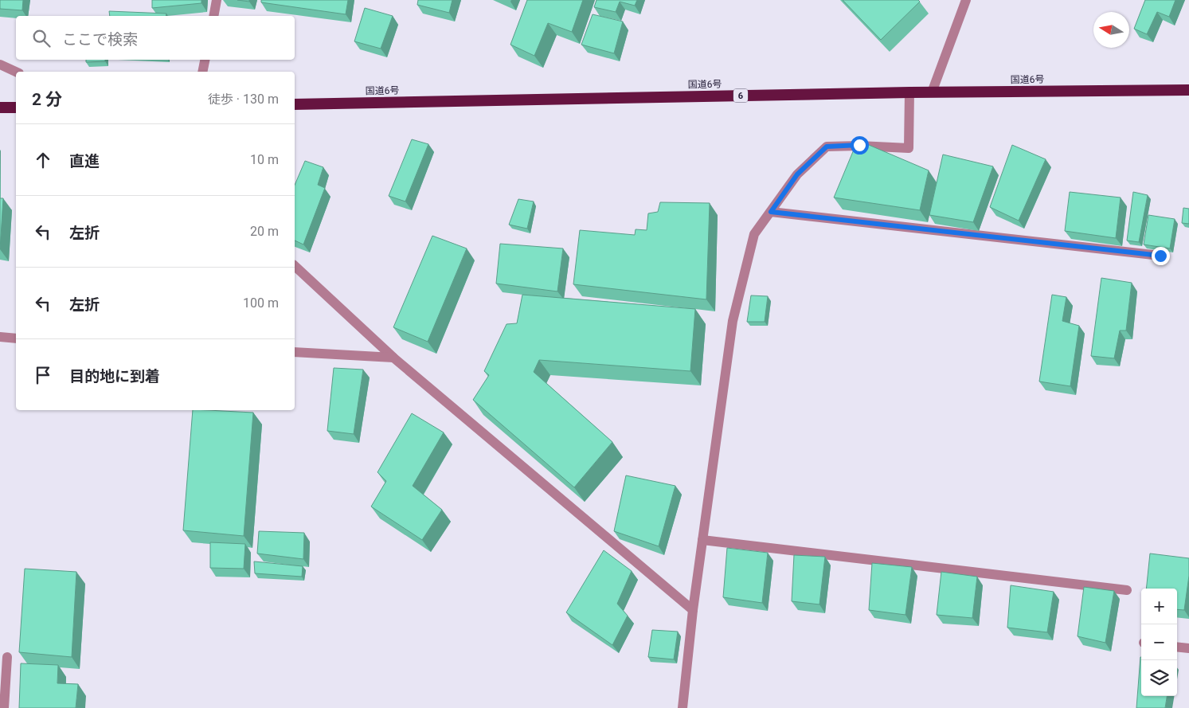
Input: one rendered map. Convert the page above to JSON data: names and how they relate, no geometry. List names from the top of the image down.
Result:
{
  "streets": {
    "highway": ["国道6号", "6"]
  },
  "north": "left",
  "page": {
    "search": "ここで検索",
    "heading": ["2 分", "徒歩 · 130 m"],
    "list": [
      ["直進", "10 m"],
      ["左折", "20 m"],
      ["左折", "100 m"],
      "目的地に到着"
    ],
    "map_buttons": ["+", "−"]
  }
}
